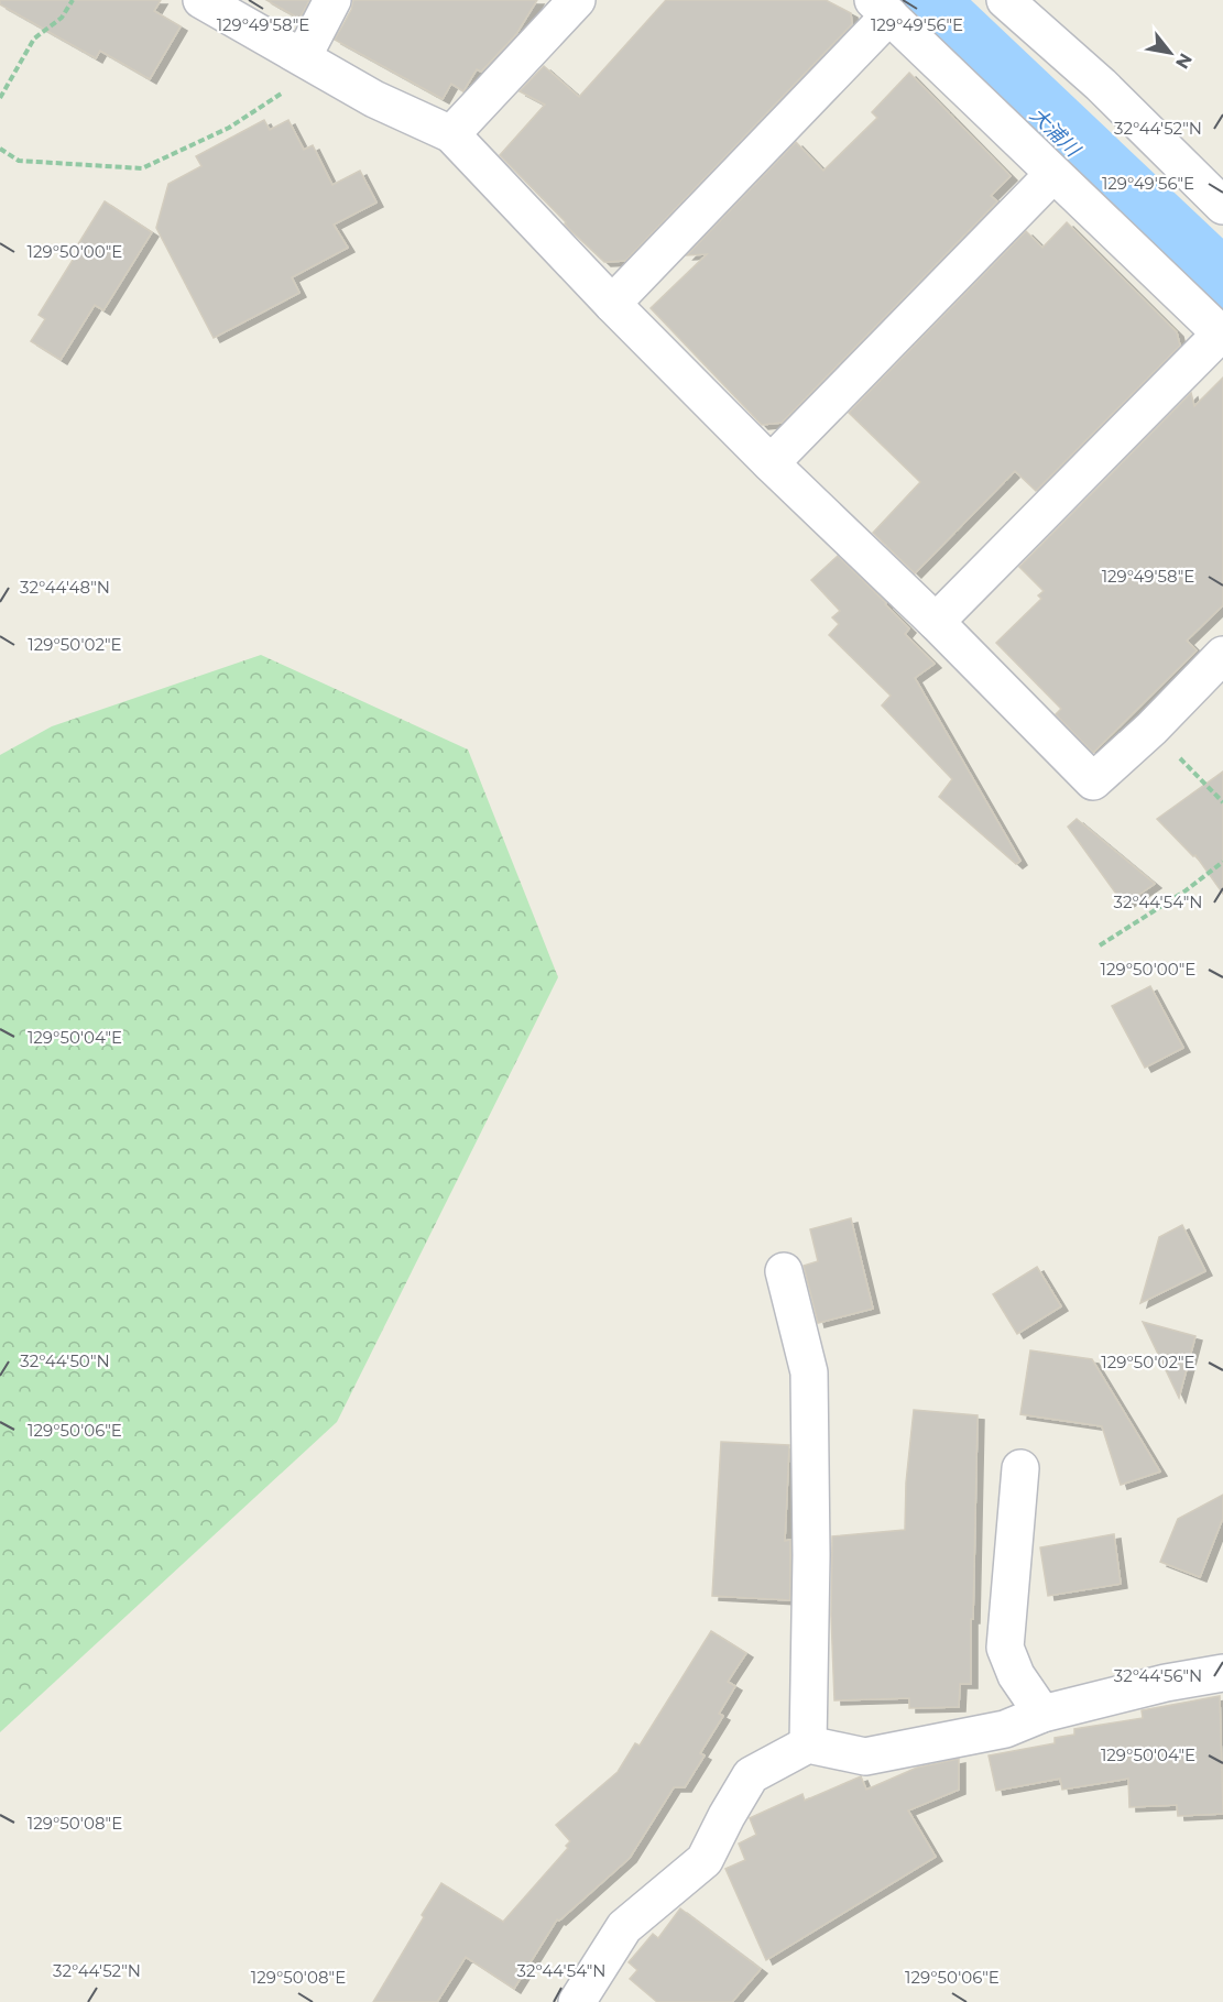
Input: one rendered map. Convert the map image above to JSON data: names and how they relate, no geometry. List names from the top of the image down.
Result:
{
  "water": ["大浦川"],
  "north": "bottom right",
  "coordinates": [
    "129°49'58\"E",
    "129°49'56\"E",
    "32°44'52\"N",
    "129°50'00\"E",
    "32°44'48\"N",
    "129°50'02\"E",
    "32°44'54\"N",
    "129°50'04\"E",
    "32°44'50\"N",
    "129°50'06\"E",
    "32°44'56\"N",
    "129°50'08\"E"
  ]
}
